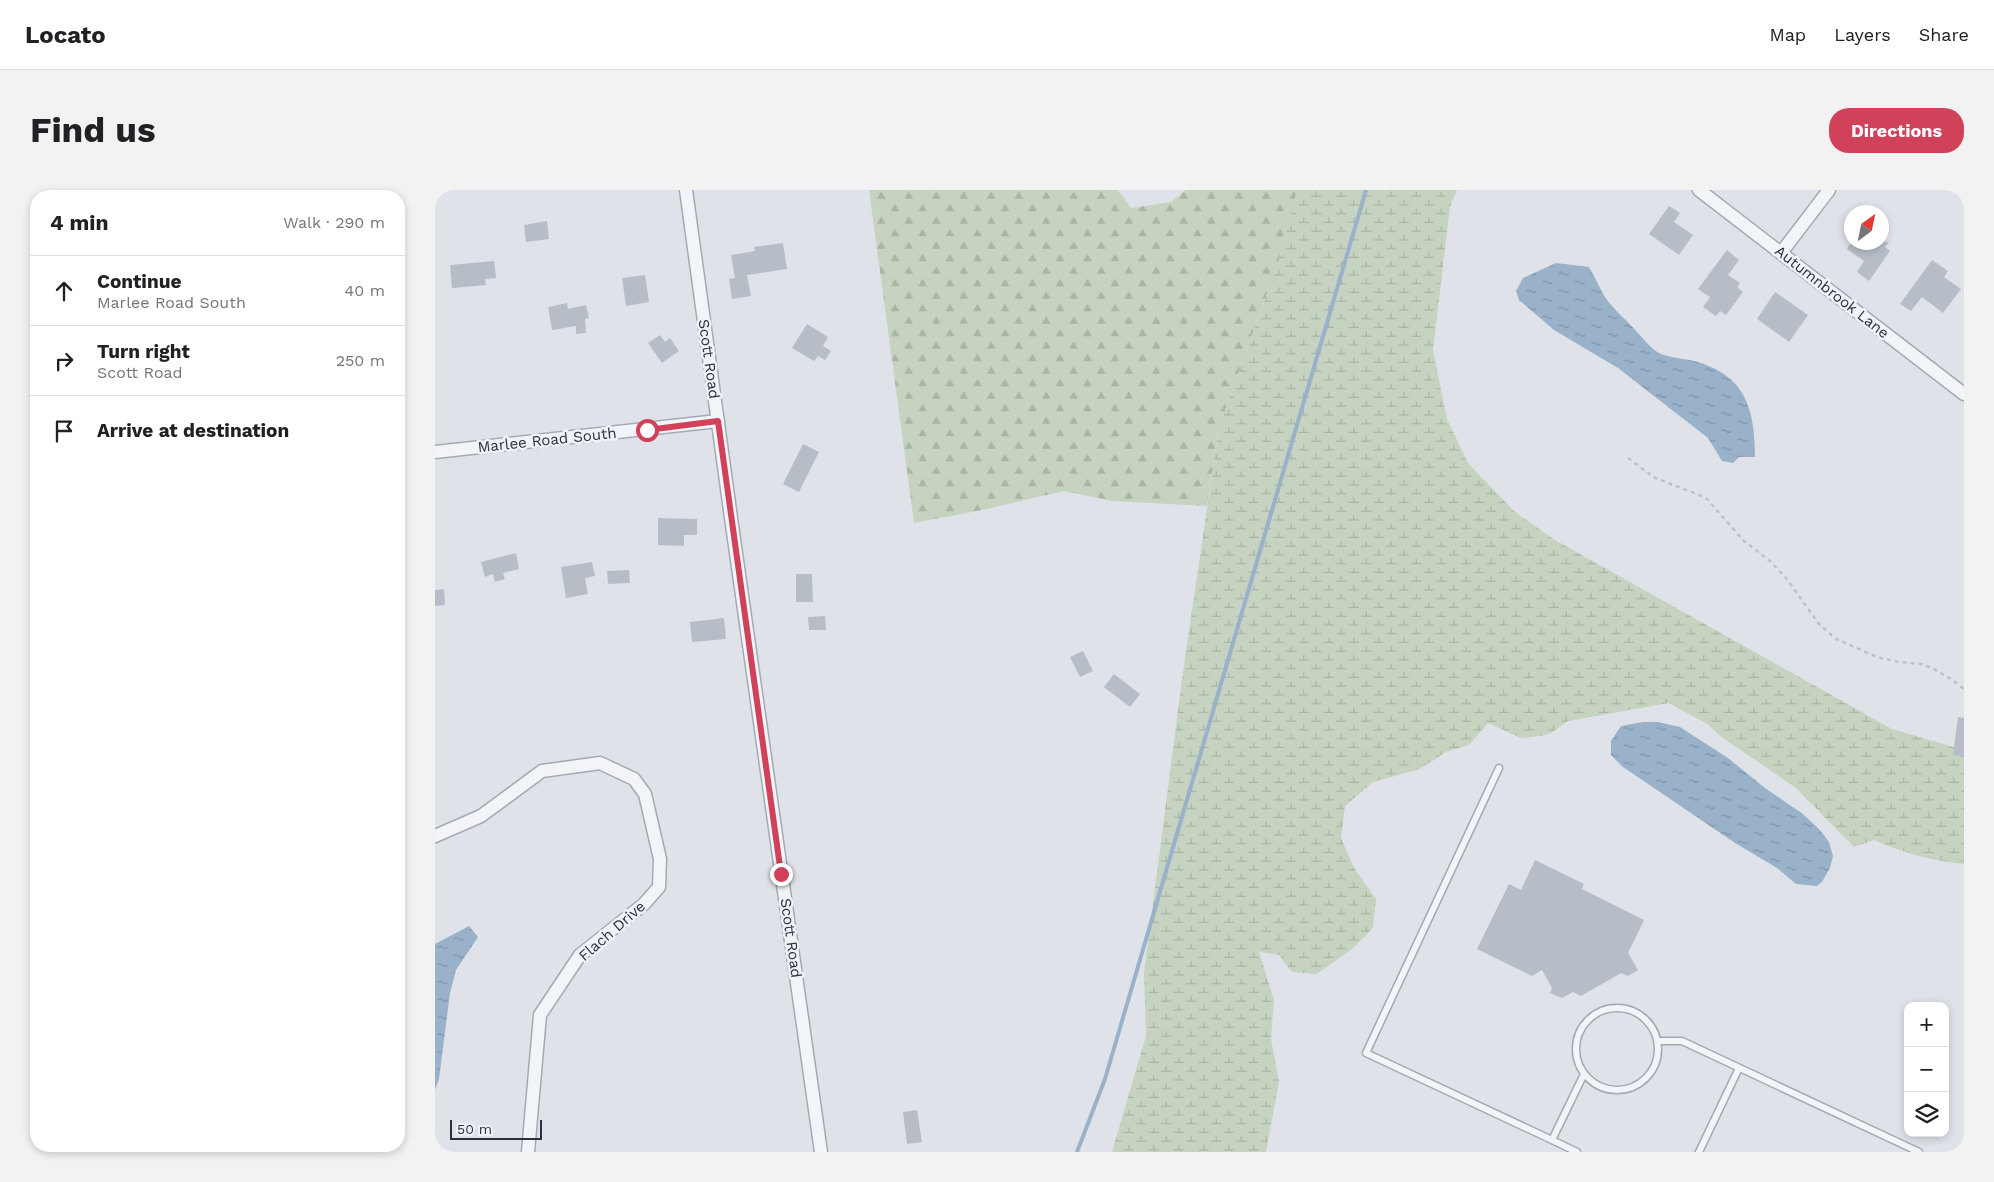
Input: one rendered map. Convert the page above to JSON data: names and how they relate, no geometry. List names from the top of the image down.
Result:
{
  "streets": {
    "street": [
      "Autumnbrook Lane",
      "Scott Road",
      "Marlee Road South",
      "Flach Drive"
    ]
  },
  "crossings": [
    ["Scott Road", "Marlee Road South"]
  ],
  "scale_bar": "50 m",
  "north": "top right",
  "page": {
    "header": "Locato",
    "nav": ["Map", "Layers", "Share"],
    "buttons": "Directions",
    "title": "Find us",
    "heading": ["4 min", "Walk · 290 m"],
    "list": [
      ["Continue", "Marlee Road South", "40 m"],
      ["Turn right", "Scott Road", "250 m"],
      "Arrive at destination"
    ],
    "map_buttons": ["+", "−"],
    "scale": "50 m"
  }
}
